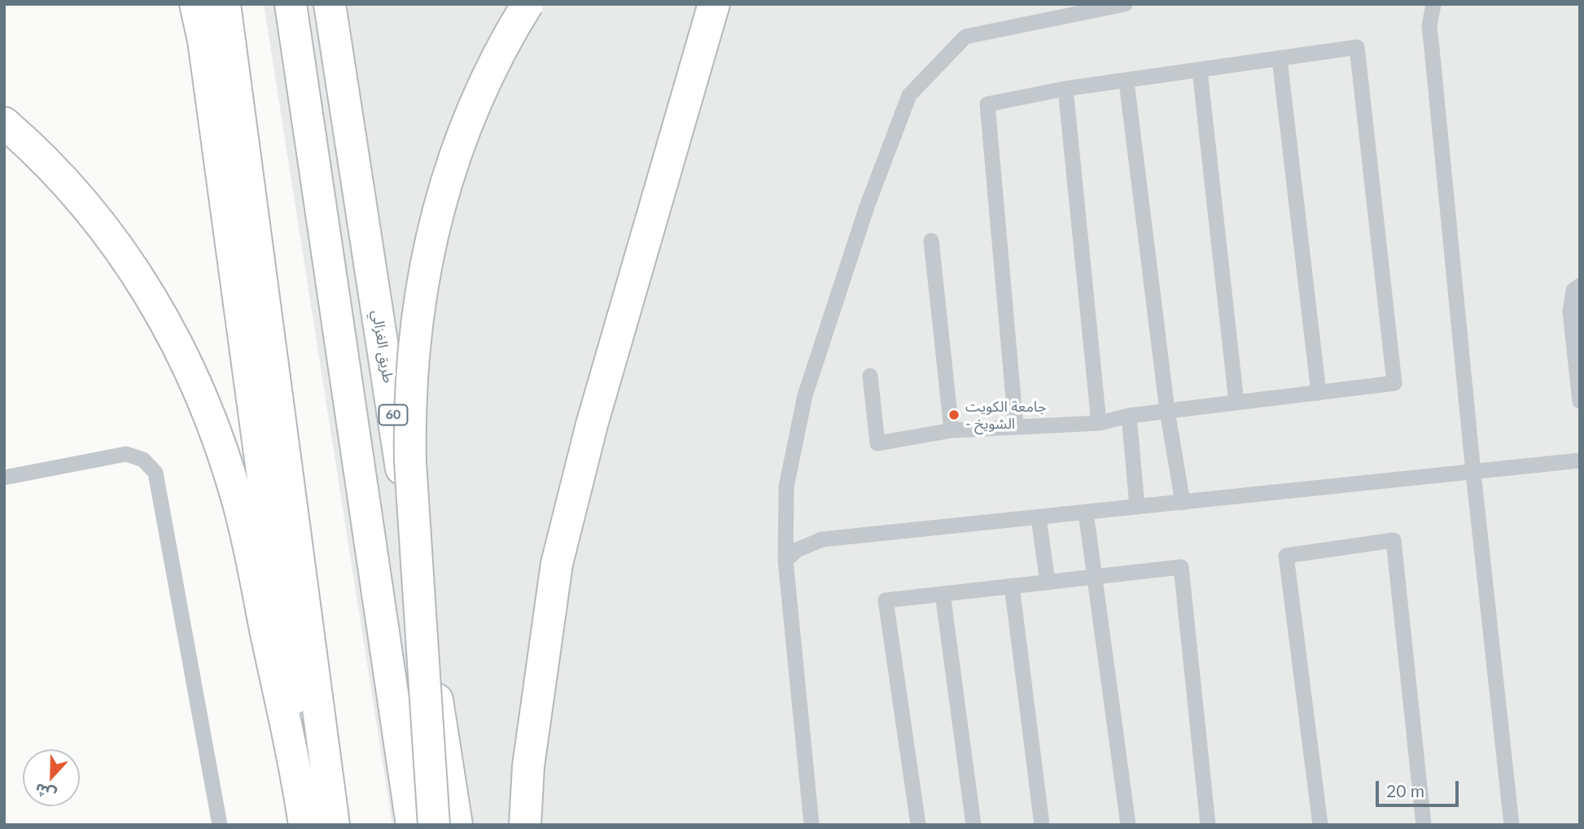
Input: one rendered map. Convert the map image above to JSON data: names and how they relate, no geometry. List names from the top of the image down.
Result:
{
  "streets": {
    "main road": ["طريق الغزالي", "60"]
  },
  "places": ["جامعة الكويت - الشويخ"],
  "scale_bar": "20 m",
  "north": "bottom"
}
